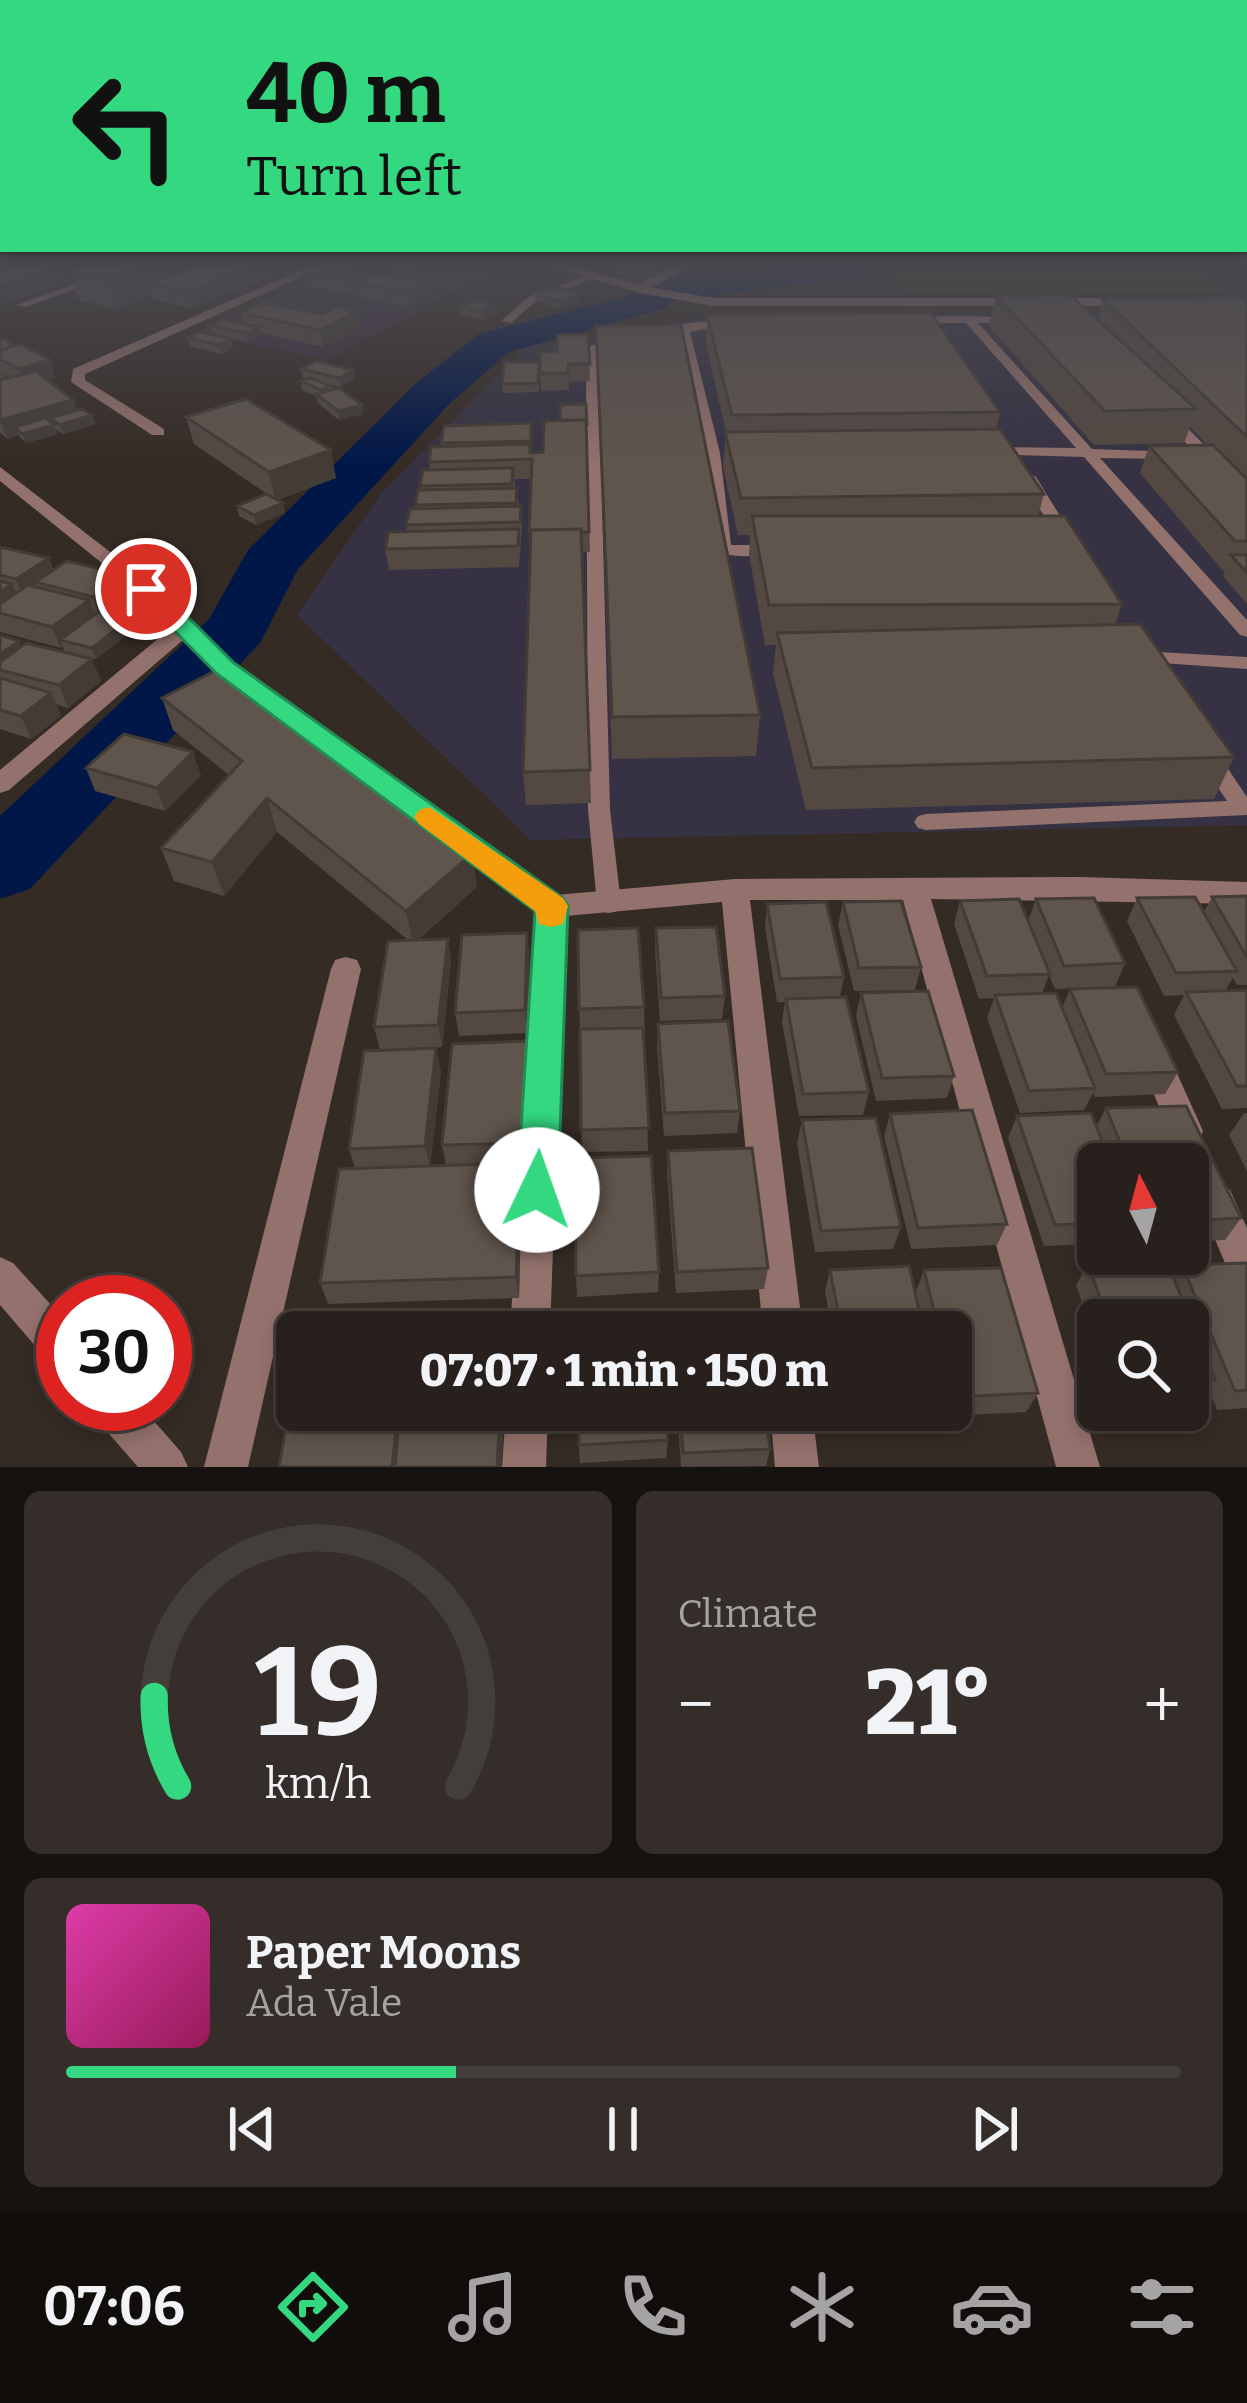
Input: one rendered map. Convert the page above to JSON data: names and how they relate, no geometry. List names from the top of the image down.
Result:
{
  "north": "top",
  "page": {
    "turn": ["40 m", "Turn left"],
    "limit": "30",
    "trip": "07:07 · 1 min · 150 m",
    "tile": "Climate",
    "heat": ["−", "21°", "+"],
    "song": ["Paper Moons", "Ada Vale"],
    "tabs": "07:06",
    "gauge": ["19", "km/h"]
  }
}
